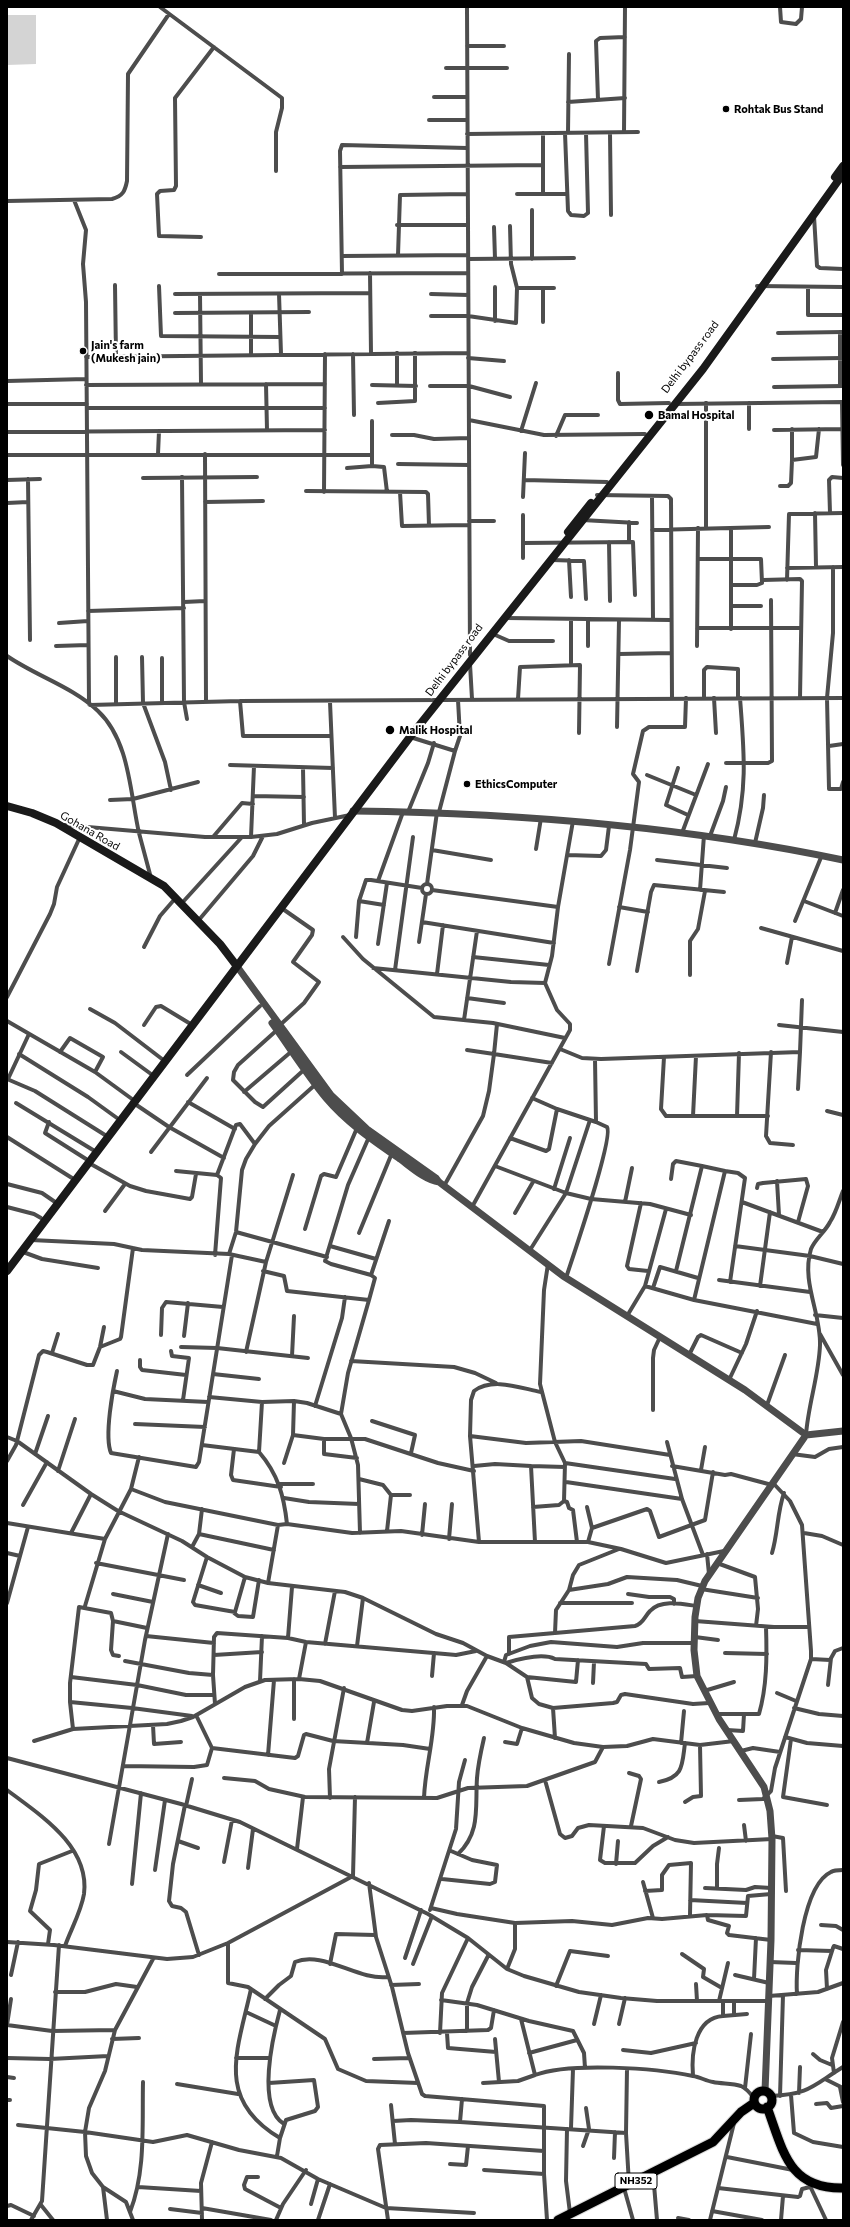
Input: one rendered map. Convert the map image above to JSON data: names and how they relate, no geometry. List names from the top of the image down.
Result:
{
  "streets": {
    "highway": ["NH352"],
    "main road": ["Delhi bypass road", "Gohana Road"]
  },
  "places": [
    "Rohtak Bus Stand",
    "Jain's farm (Mukesh jain)",
    "Bamal Hospital",
    "Malik Hospital",
    "EthicsComputer"
  ]
}
